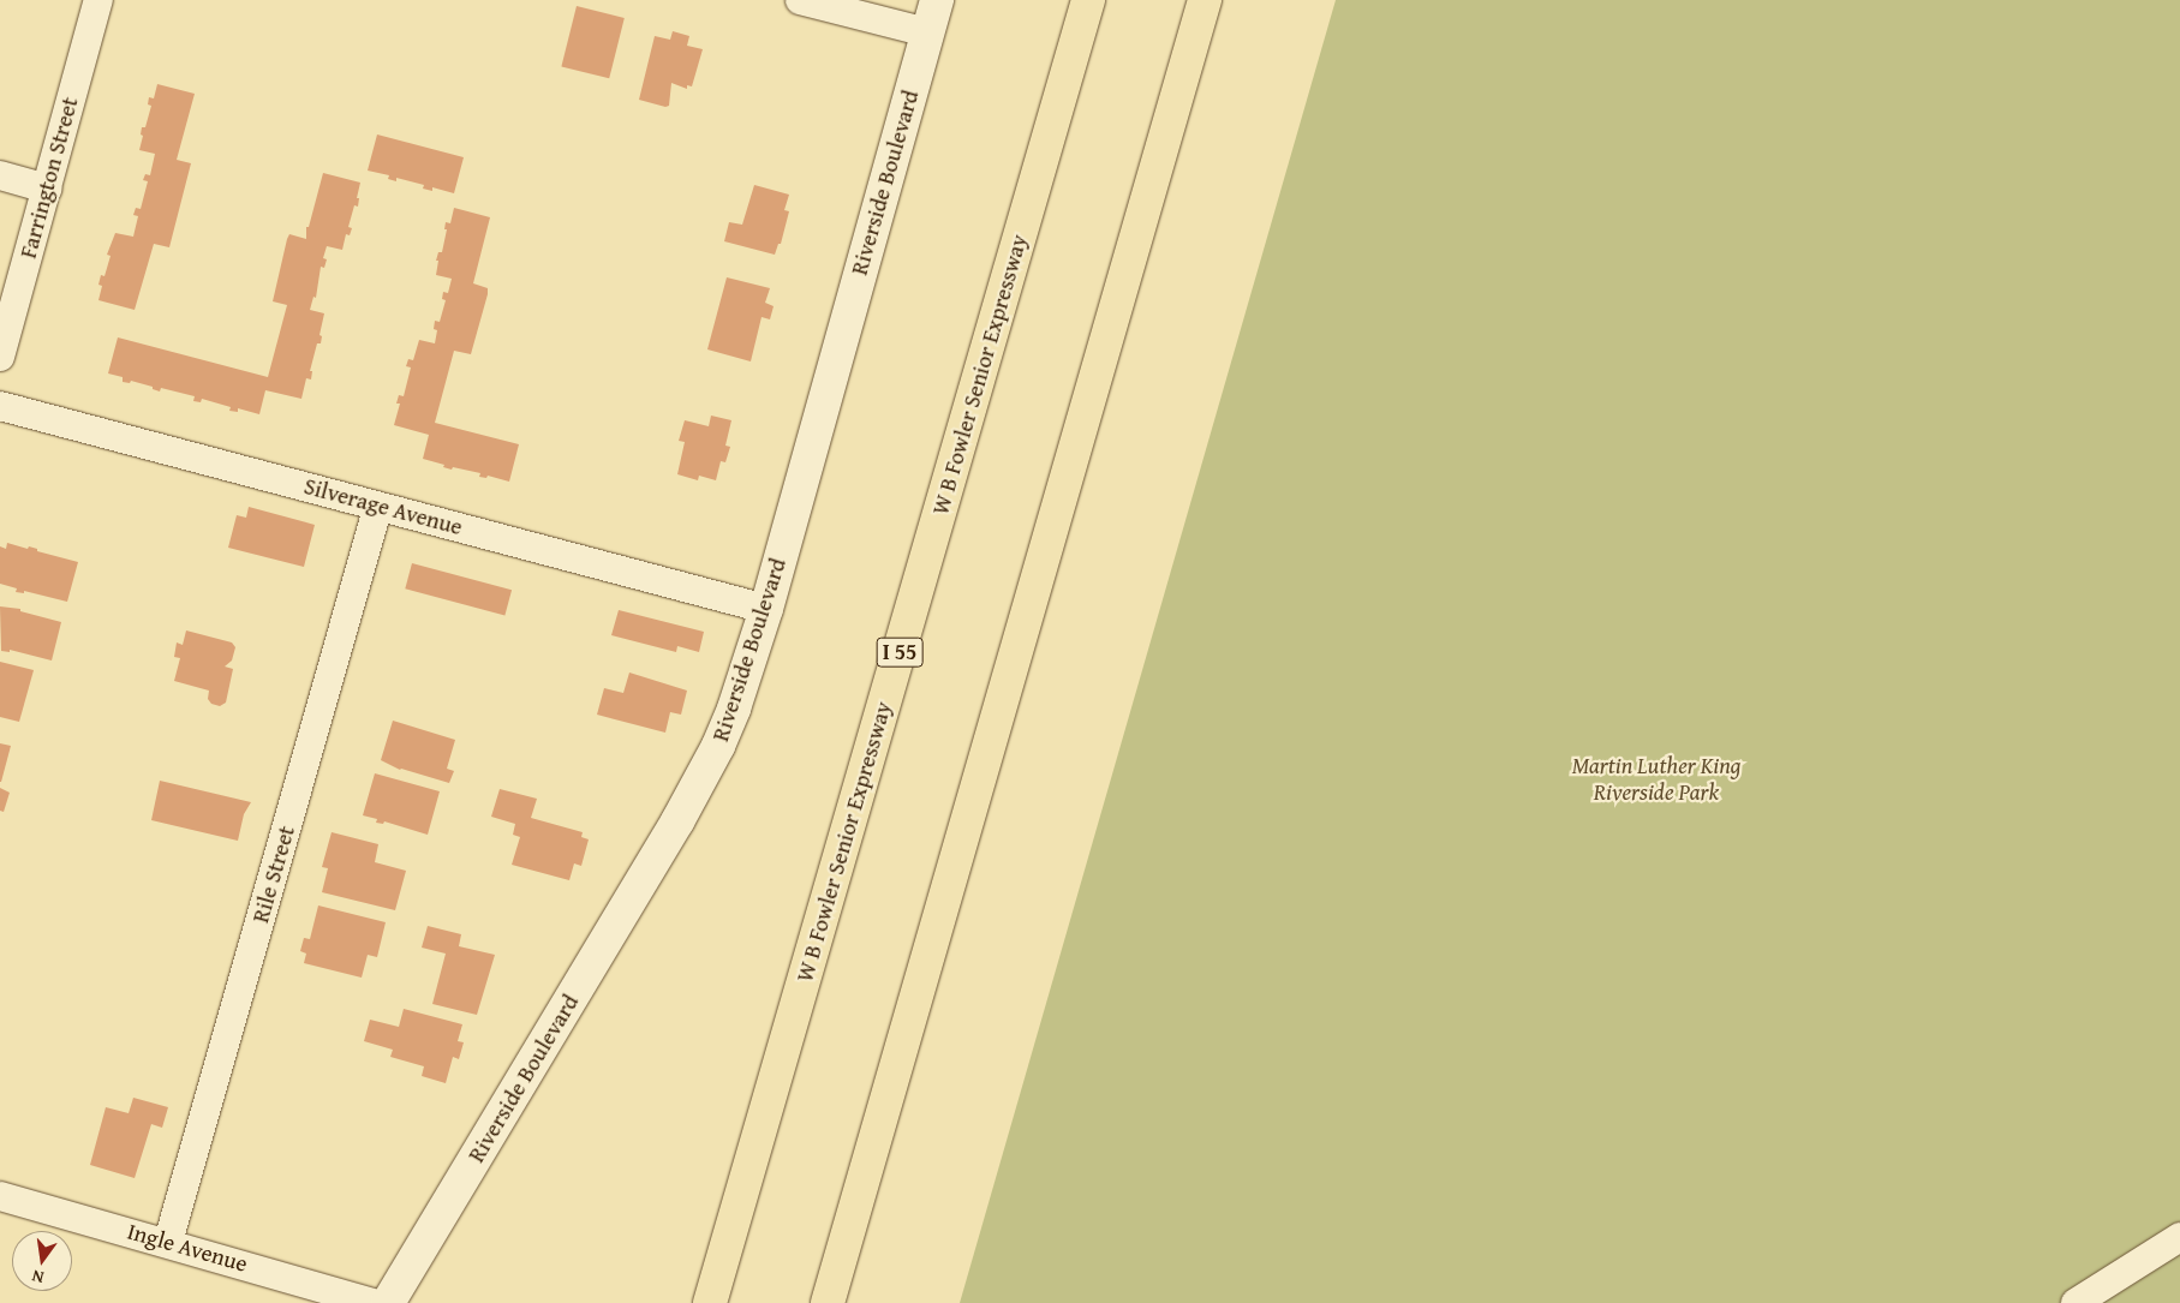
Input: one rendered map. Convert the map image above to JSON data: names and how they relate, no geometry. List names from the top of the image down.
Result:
{
  "streets": {
    "highway": ["W B Fowler Senior Expressway", "I 55"],
    "street": [
      "Farrington Street",
      "Riverside Boulevard",
      "Silverage Avenue",
      "Rile Street",
      "Ingle Avenue"
    ]
  },
  "crossings": [
    ["Riverside Boulevard", "Silverage Avenue"],
    ["Silverage Avenue", "Rile Street"],
    ["Rile Street", "Ingle Avenue"]
  ],
  "parks": ["Martin Luther King Riverside Park"],
  "north": "bottom"
}
